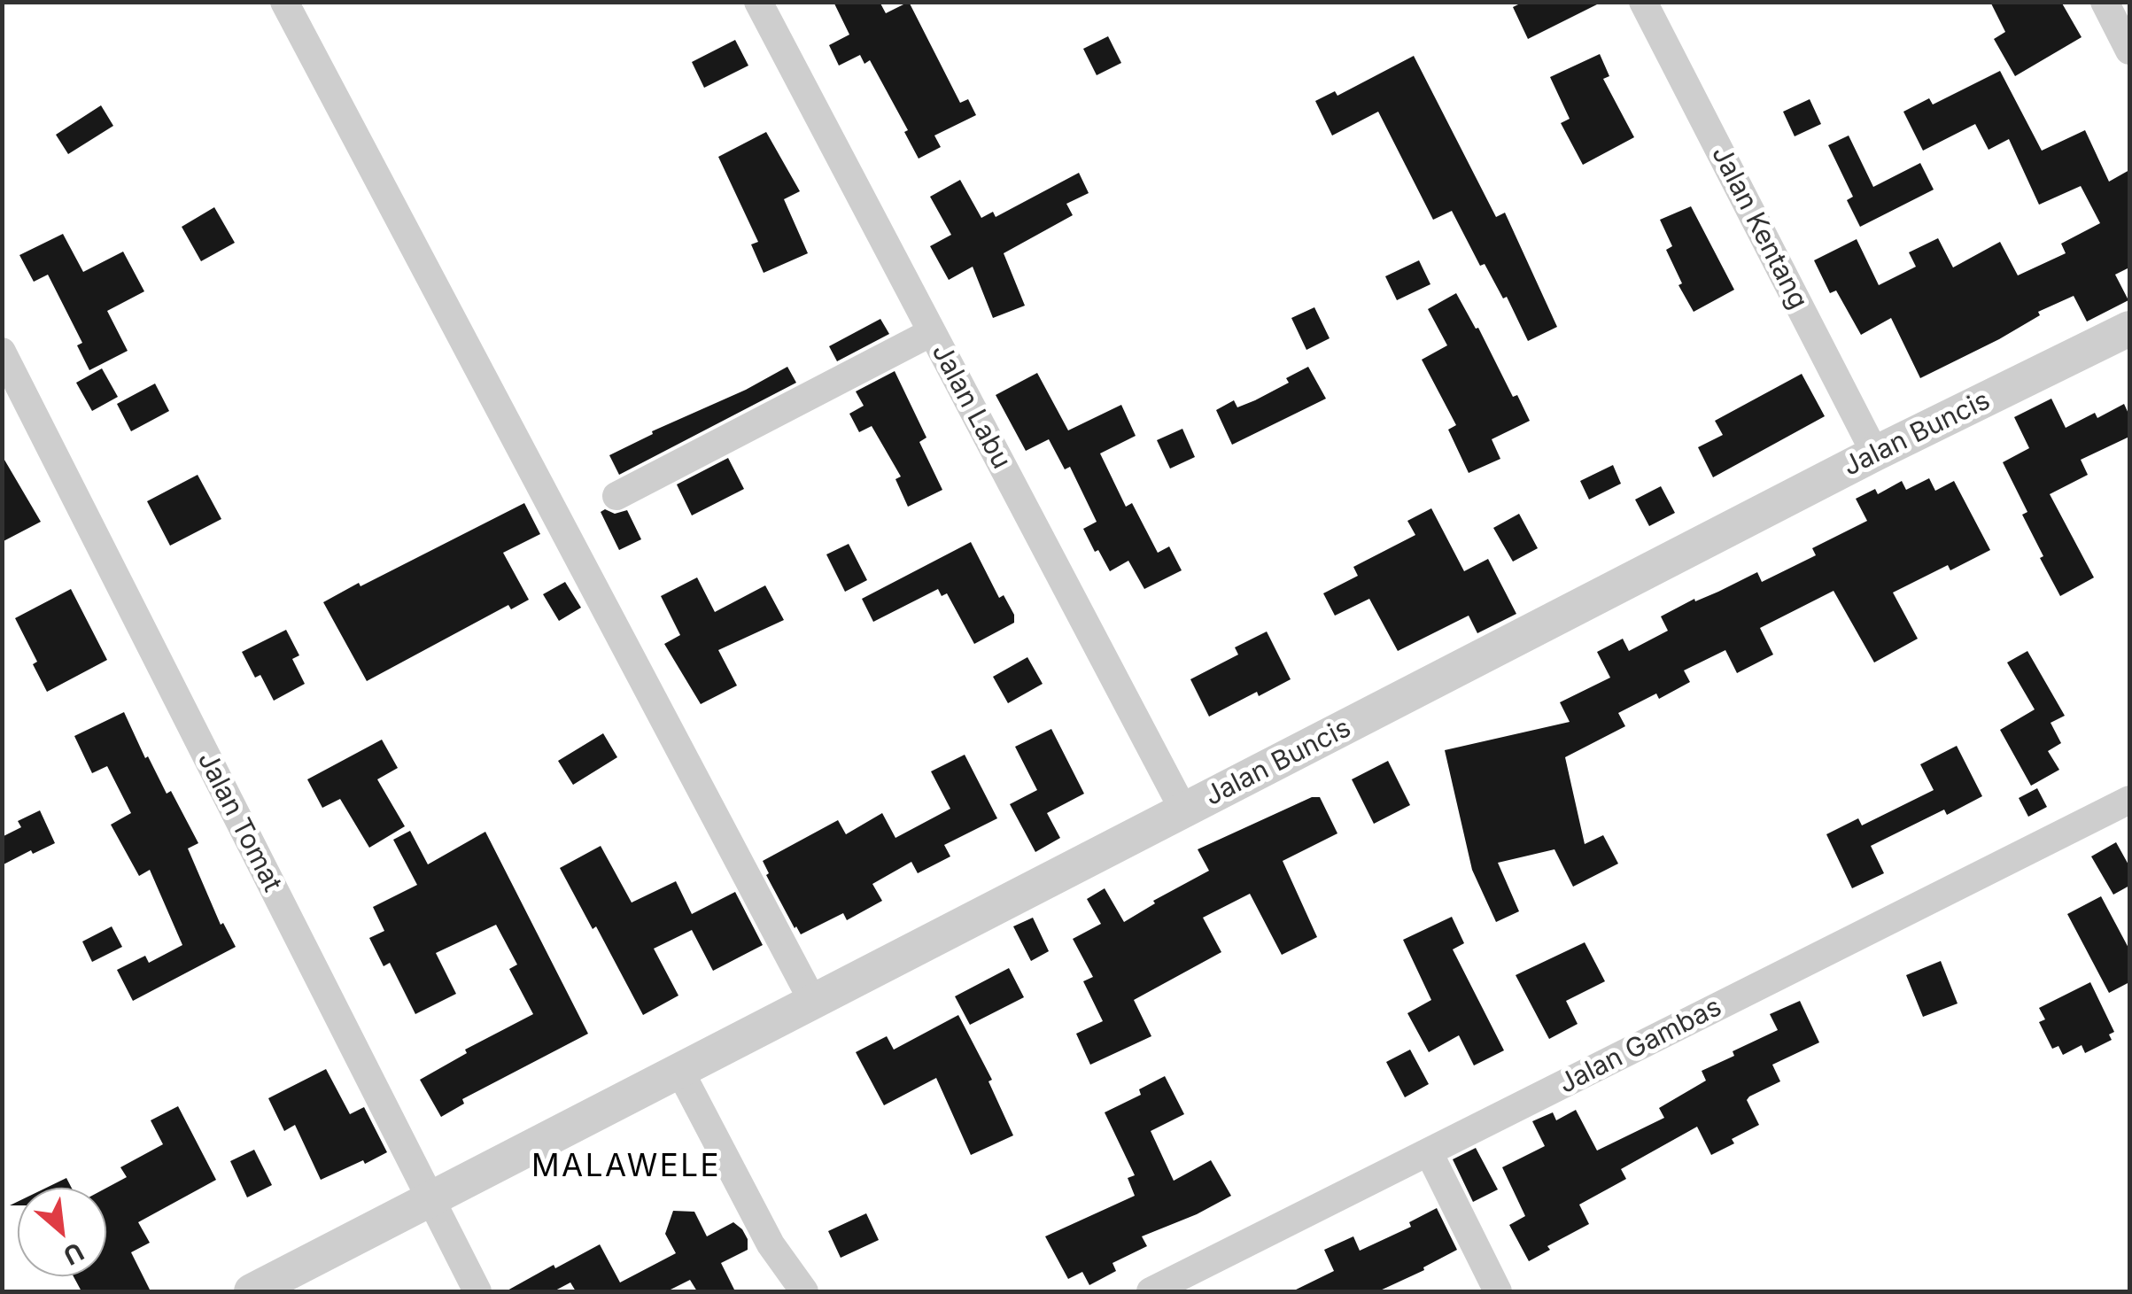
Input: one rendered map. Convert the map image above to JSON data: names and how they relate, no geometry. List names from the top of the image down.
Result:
{
  "streets": {
    "street": [
      "Jalan Kentang",
      "Jalan Labu",
      "Jalan Buncis",
      "Jalan Tomat",
      "Jalan Gambas"
    ]
  },
  "crossings": [
    ["Jalan Kentang", "Jalan Buncis"],
    ["Jalan Labu", "Jalan Buncis"],
    ["Jalan Buncis", "Jalan Tomat"]
  ],
  "districts": ["MALAWELE"],
  "north": "bottom right"
}
